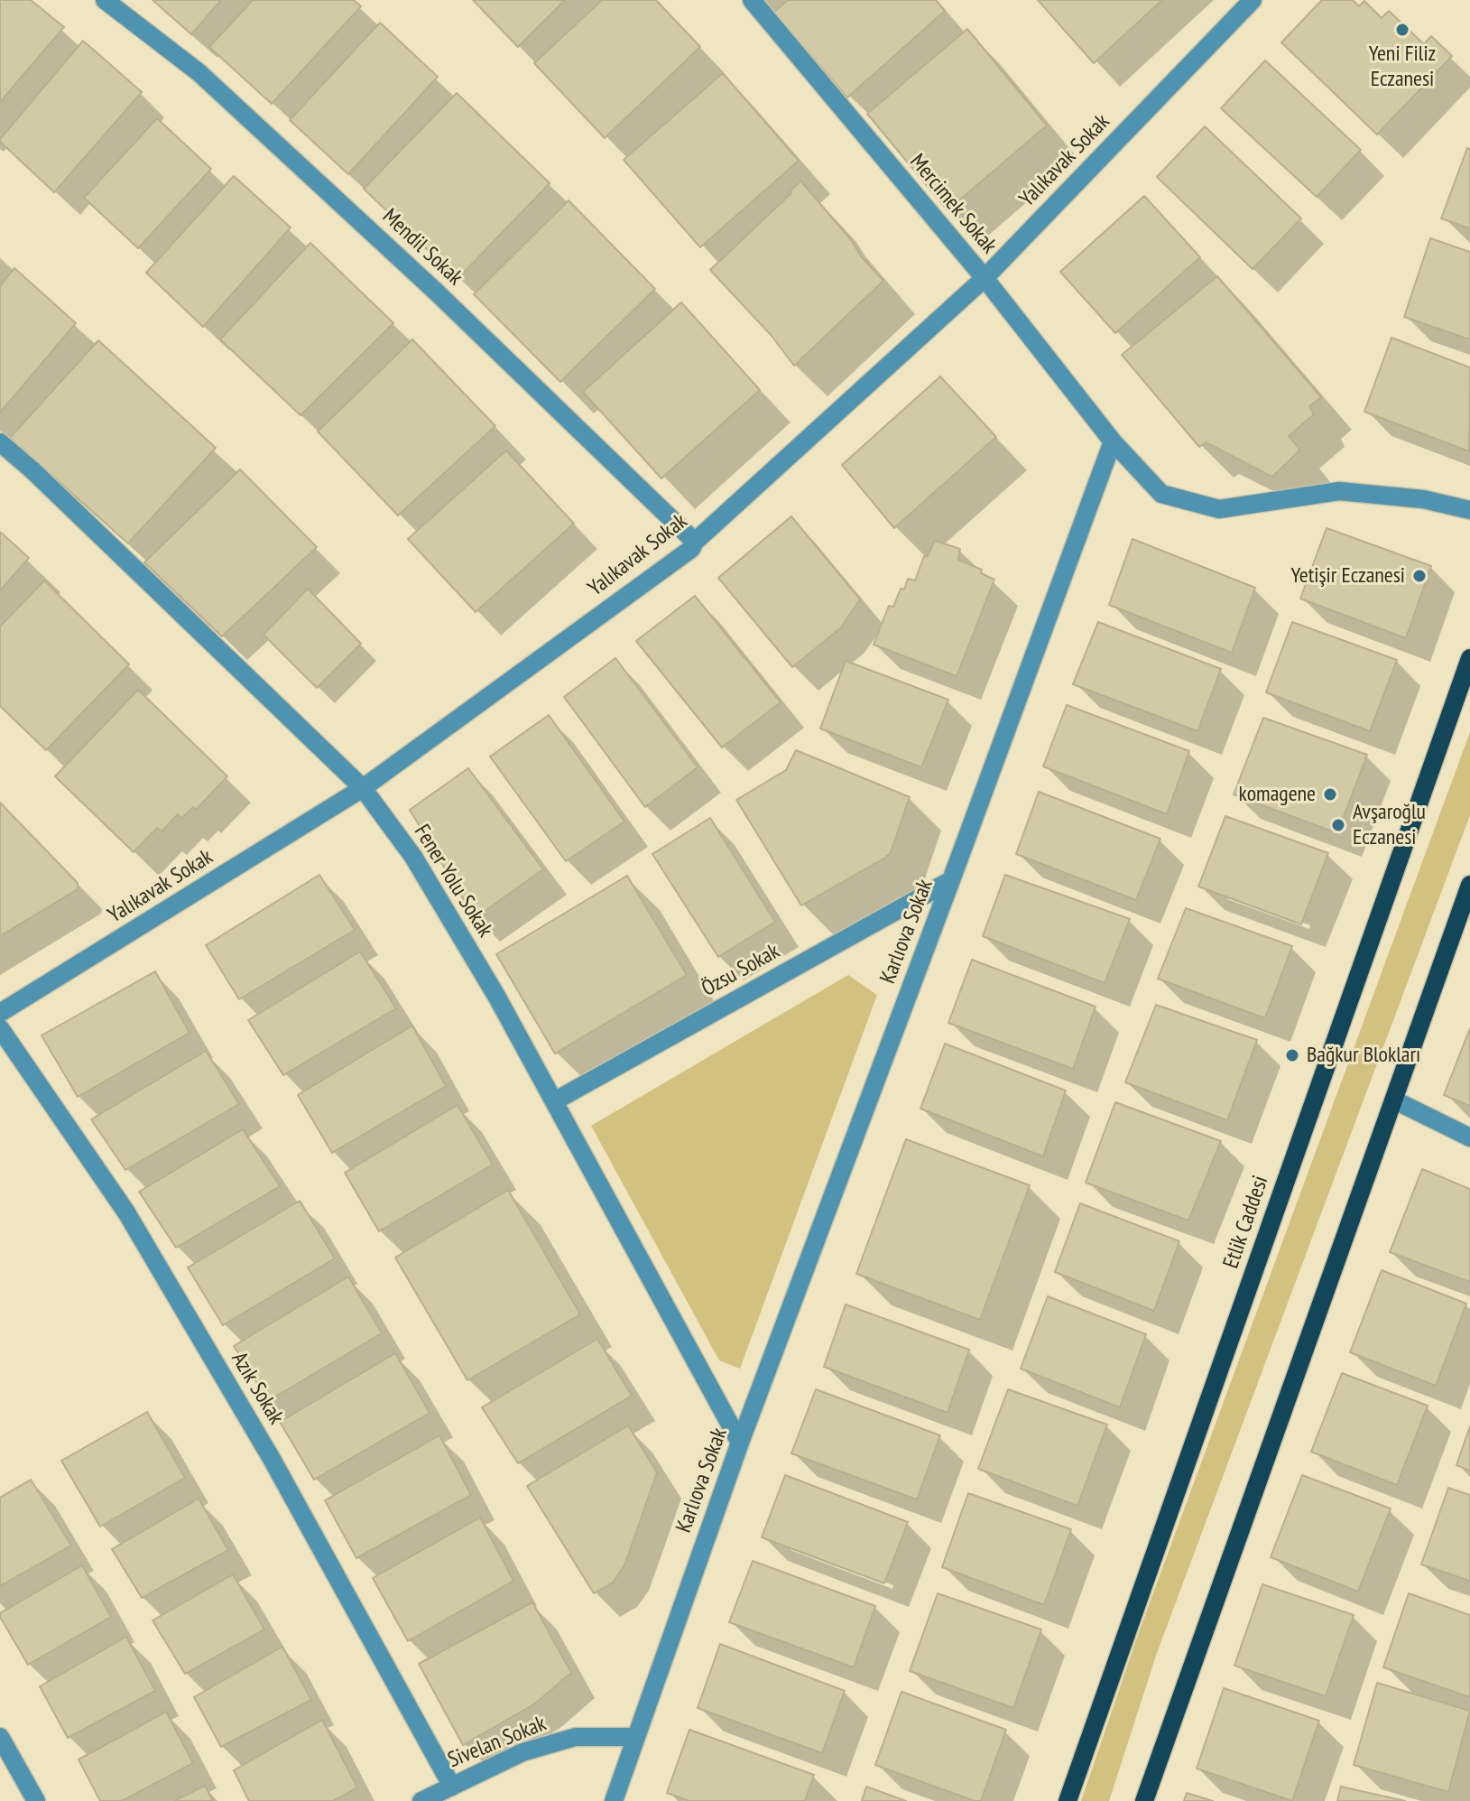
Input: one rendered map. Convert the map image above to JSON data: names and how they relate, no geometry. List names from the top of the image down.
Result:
{
  "streets": {
    "main road": ["Etlik Caddesi"],
    "street": [
      "Yalıkavak Sokak",
      "Mercimek Sokak",
      "Mendil Sokak",
      "Fener Yolu Sokak",
      "Karlıova Sokak",
      "Özsu Sokak",
      "Azık Sokak",
      "Sivelan Sokak"
    ]
  },
  "crossings": [
    ["Yalıkavak Sokak", "Mercimek Sokak"],
    ["Yalıkavak Sokak", "Mendil Sokak"],
    ["Yalıkavak Sokak", "Fener Yolu Sokak"],
    ["Mercimek Sokak", "Karlıova Sokak"],
    ["Fener Yolu Sokak", "Karlıova Sokak"],
    ["Fener Yolu Sokak", "Özsu Sokak"],
    ["Karlıova Sokak", "Özsu Sokak"],
    ["Karlıova Sokak", "Sivelan Sokak"],
    ["Azık Sokak", "Sivelan Sokak"]
  ],
  "places": [
    "Yeni Filiz Eczanesi",
    "Yetişir Eczanesi",
    "komagene",
    "Avşaroğlu Eczanesi",
    "Bağkur Blokları"
  ]
}
